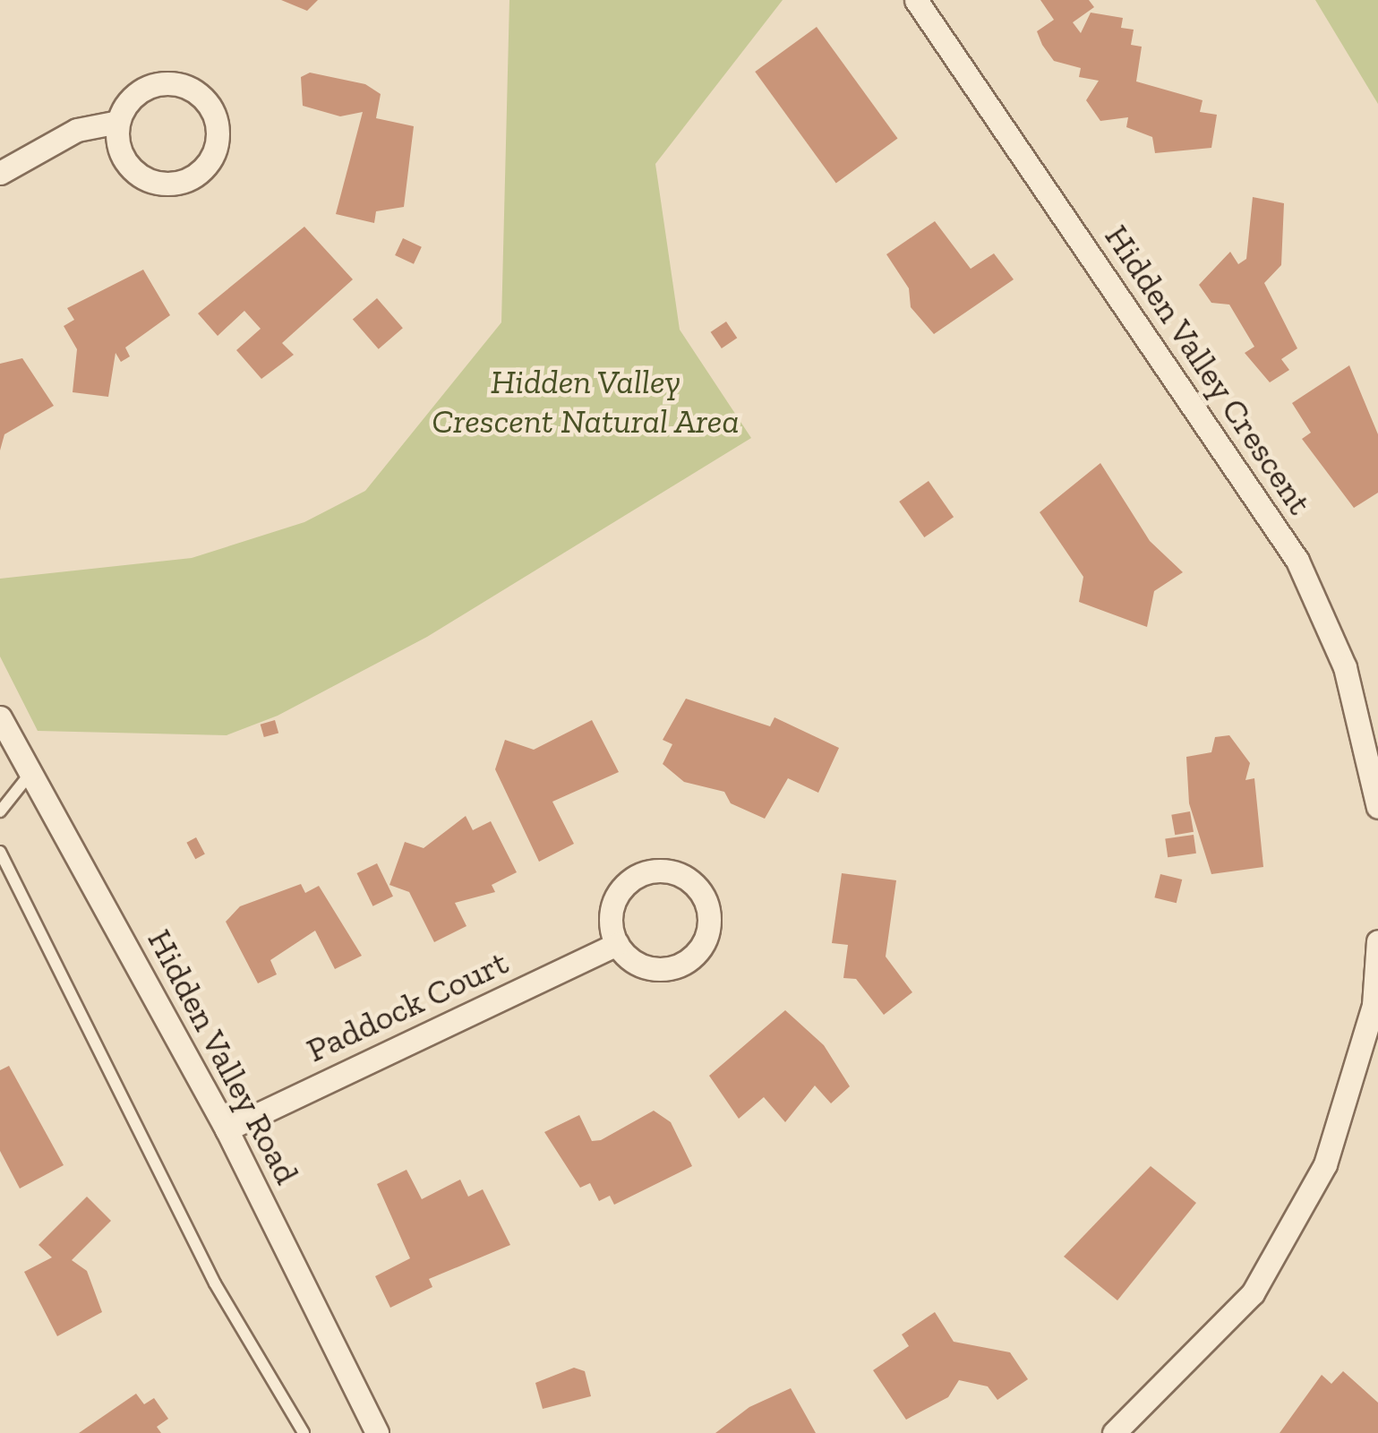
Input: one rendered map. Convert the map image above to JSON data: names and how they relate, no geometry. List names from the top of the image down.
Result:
{
  "streets": {
    "street": ["Hidden Valley Crescent", "Paddock Court", "Hidden Valley Road"]
  },
  "crossings": [
    ["Paddock Court", "Hidden Valley Road"]
  ],
  "parks": ["Hidden Valley Crescent Natural Area"]
}
